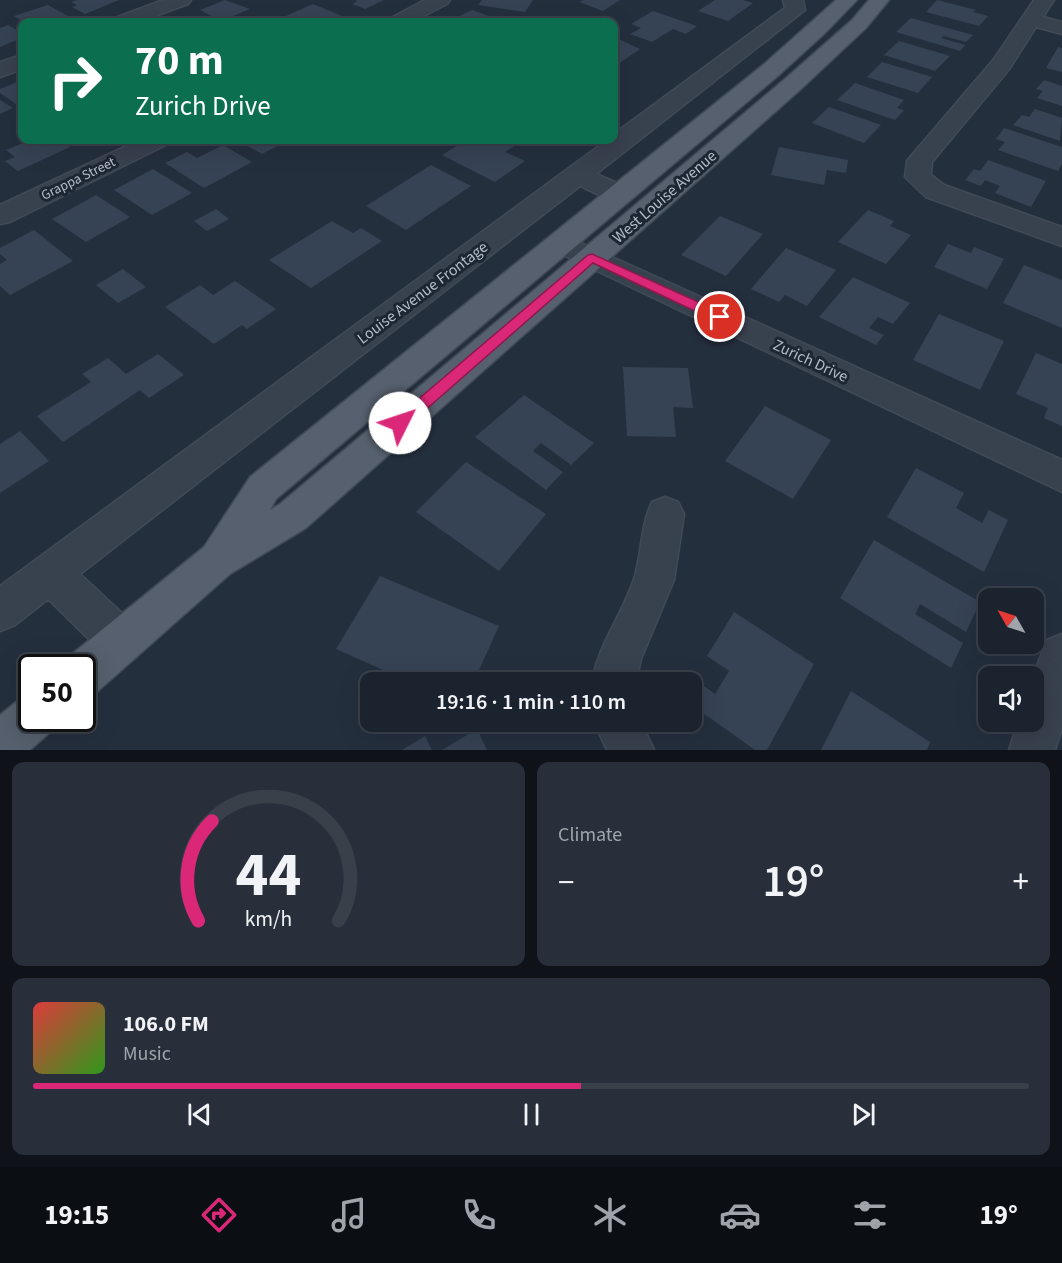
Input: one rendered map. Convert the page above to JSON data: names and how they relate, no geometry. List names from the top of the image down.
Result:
{
  "streets": {
    "main road": ["West Louise Avenue"],
    "street": ["Grappa Street", "Louise Avenue Frontage", "Zurich Drive"]
  },
  "crossings": [
    ["West Louise Avenue", "Zurich Drive"]
  ],
  "north": "top left",
  "page": {
    "turn": ["70 m", "Zurich Drive"],
    "limit": "50",
    "trip": "19:16 · 1 min · 110 m",
    "tile": "Climate",
    "heat": ["−", "19°", "+"],
    "song": ["106.0 FM", "Music"],
    "tabs": ["19:15", "19°"],
    "gauge": ["44", "km/h"]
  }
}
